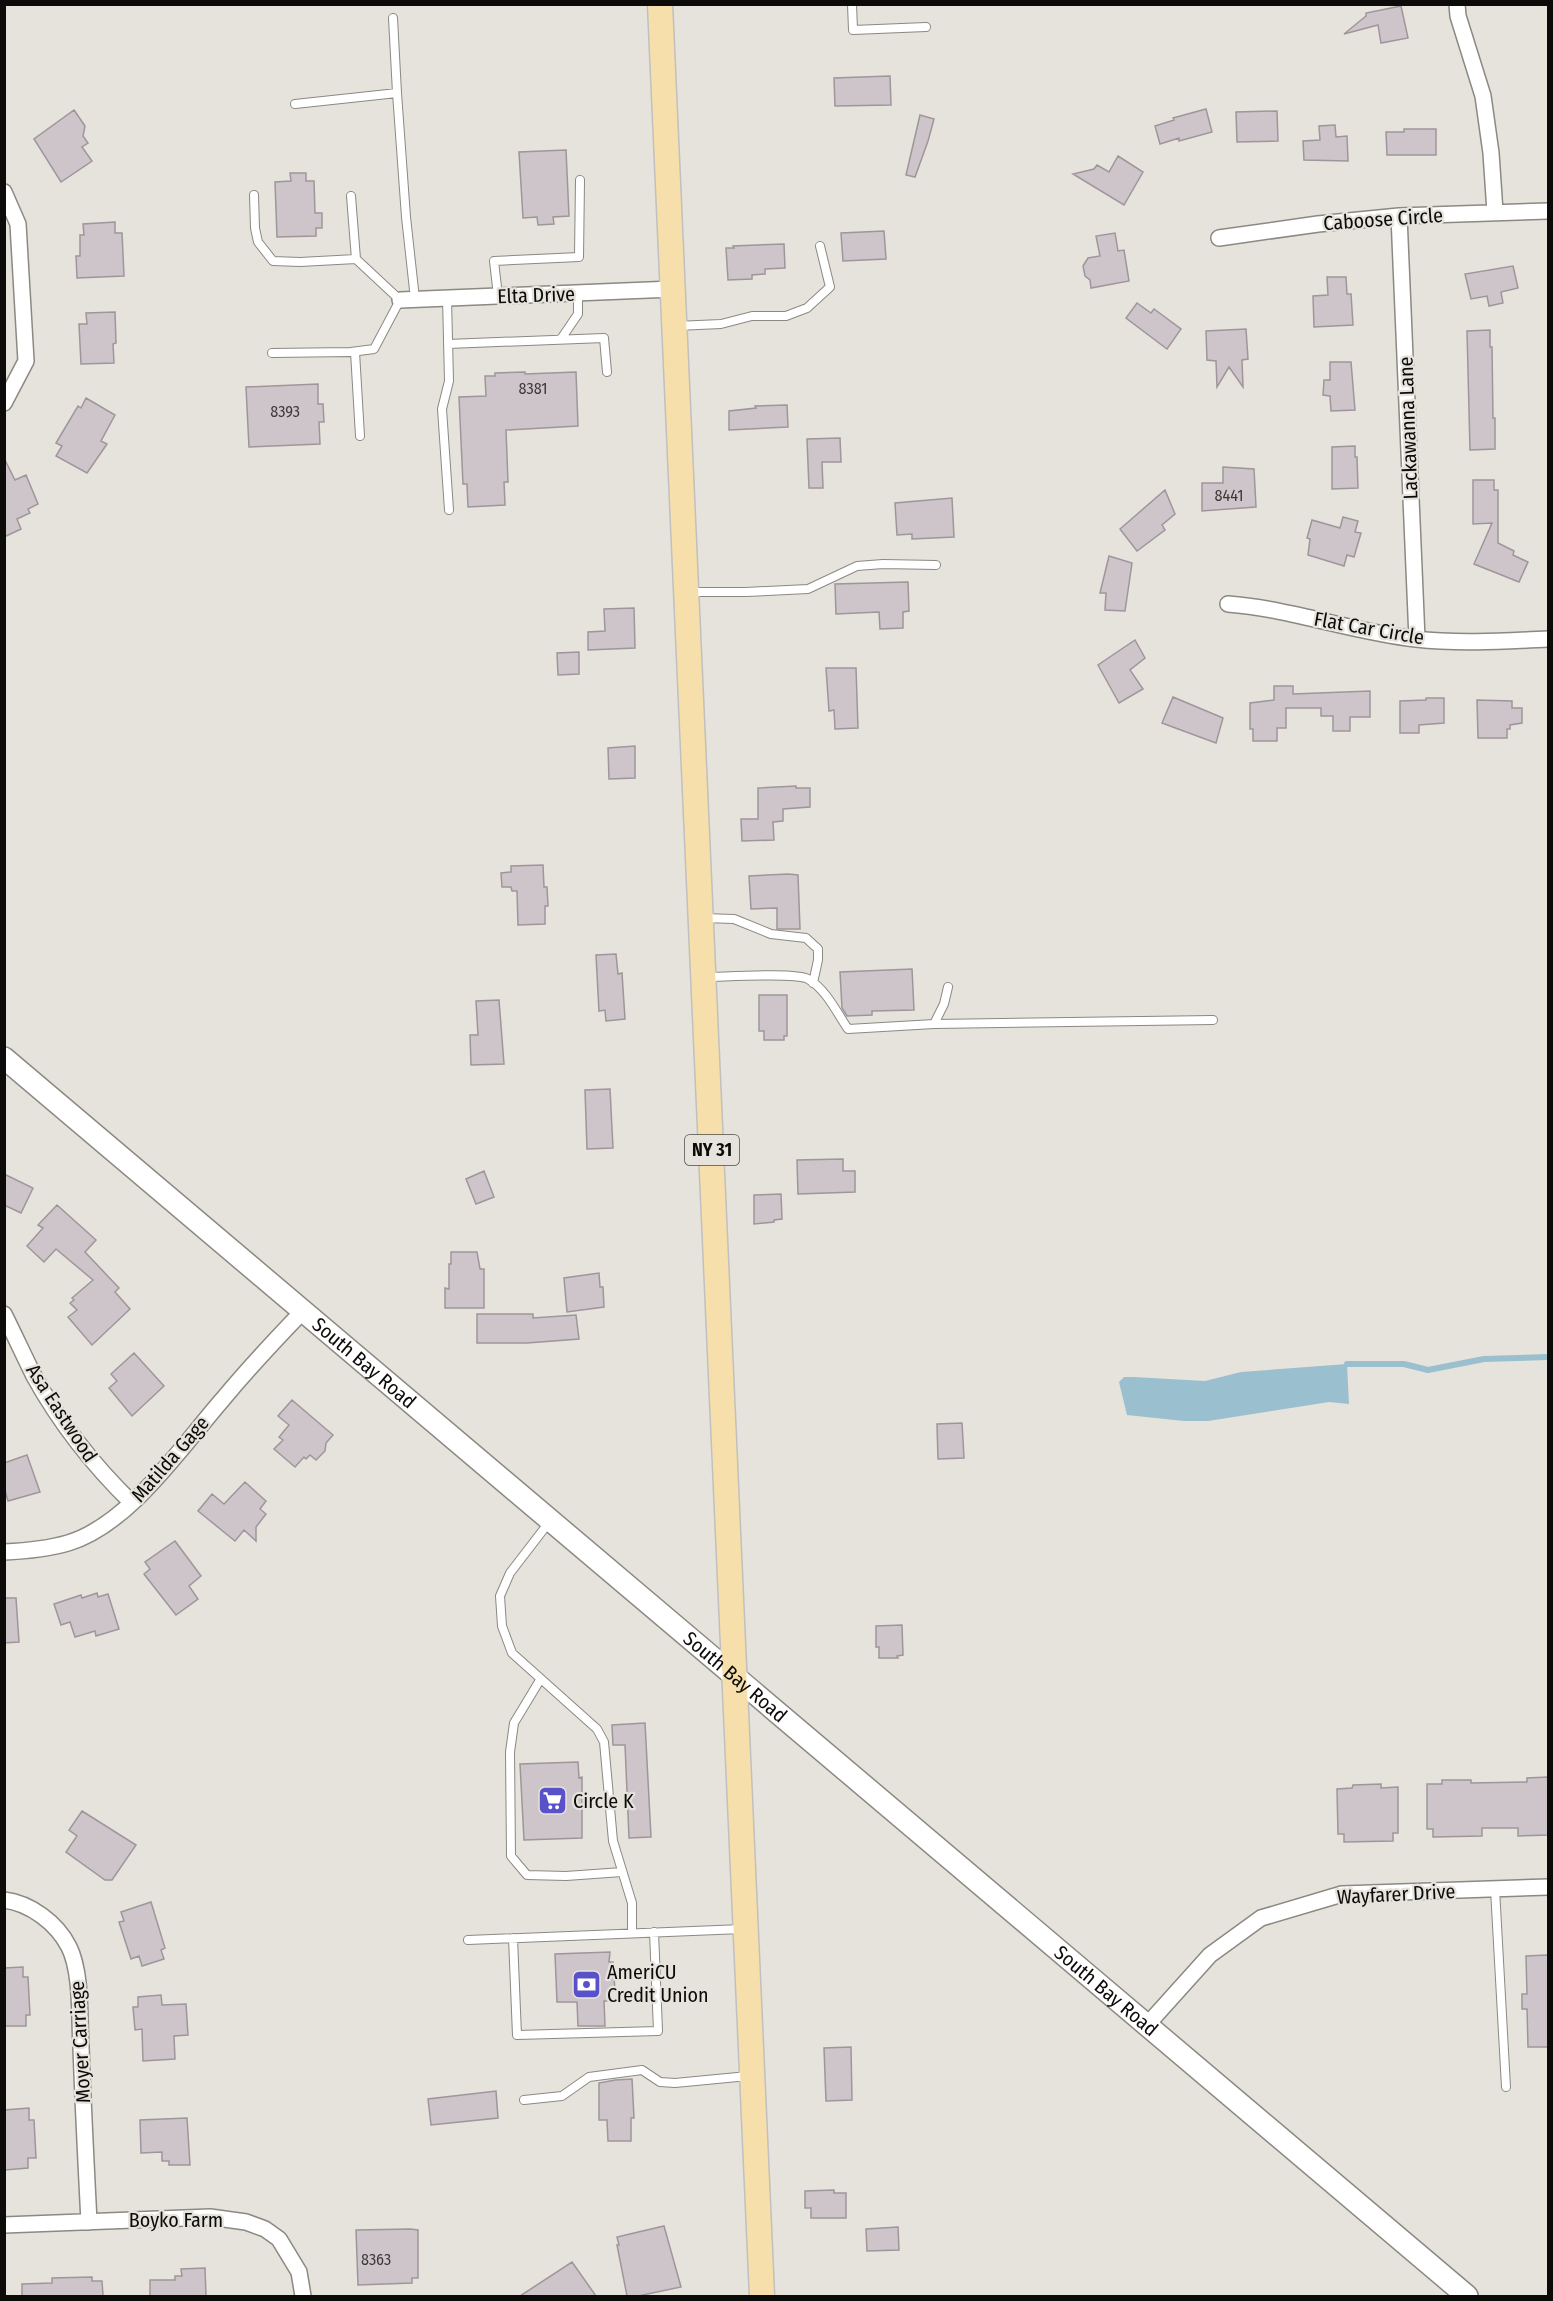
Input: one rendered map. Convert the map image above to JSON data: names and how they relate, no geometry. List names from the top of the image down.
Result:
{
  "streets": {
    "main road": ["NY 31"],
    "street": [
      "Caboose Circle",
      "Elta Drive",
      "Lackawanna Lane",
      "Flat Car Circle",
      "South Bay Road",
      "Asa Eastwood",
      "Matilda Gage",
      "Wayfarer Drive",
      "Moyer Carriage",
      "Boyko Farm"
    ]
  },
  "crossings": [
    ["Caboose Circle", "Lackawanna Lane"],
    ["Elta Drive", "NY 31"],
    ["Lackawanna Lane", "Flat Car Circle"],
    ["NY 31", "South Bay Road"],
    ["South Bay Road", "Matilda Gage"],
    ["South Bay Road", "Wayfarer Drive"],
    ["Asa Eastwood", "Matilda Gage"],
    ["Moyer Carriage", "Boyko Farm"]
  ],
  "places": {
    "supermarket": ["Circle K"],
    "bank": ["AmeriCU Credit Union"]
  },
  "house_numbers": [
    "8381",
    "8393",
    "8441",
    "8363"
  ]
}
